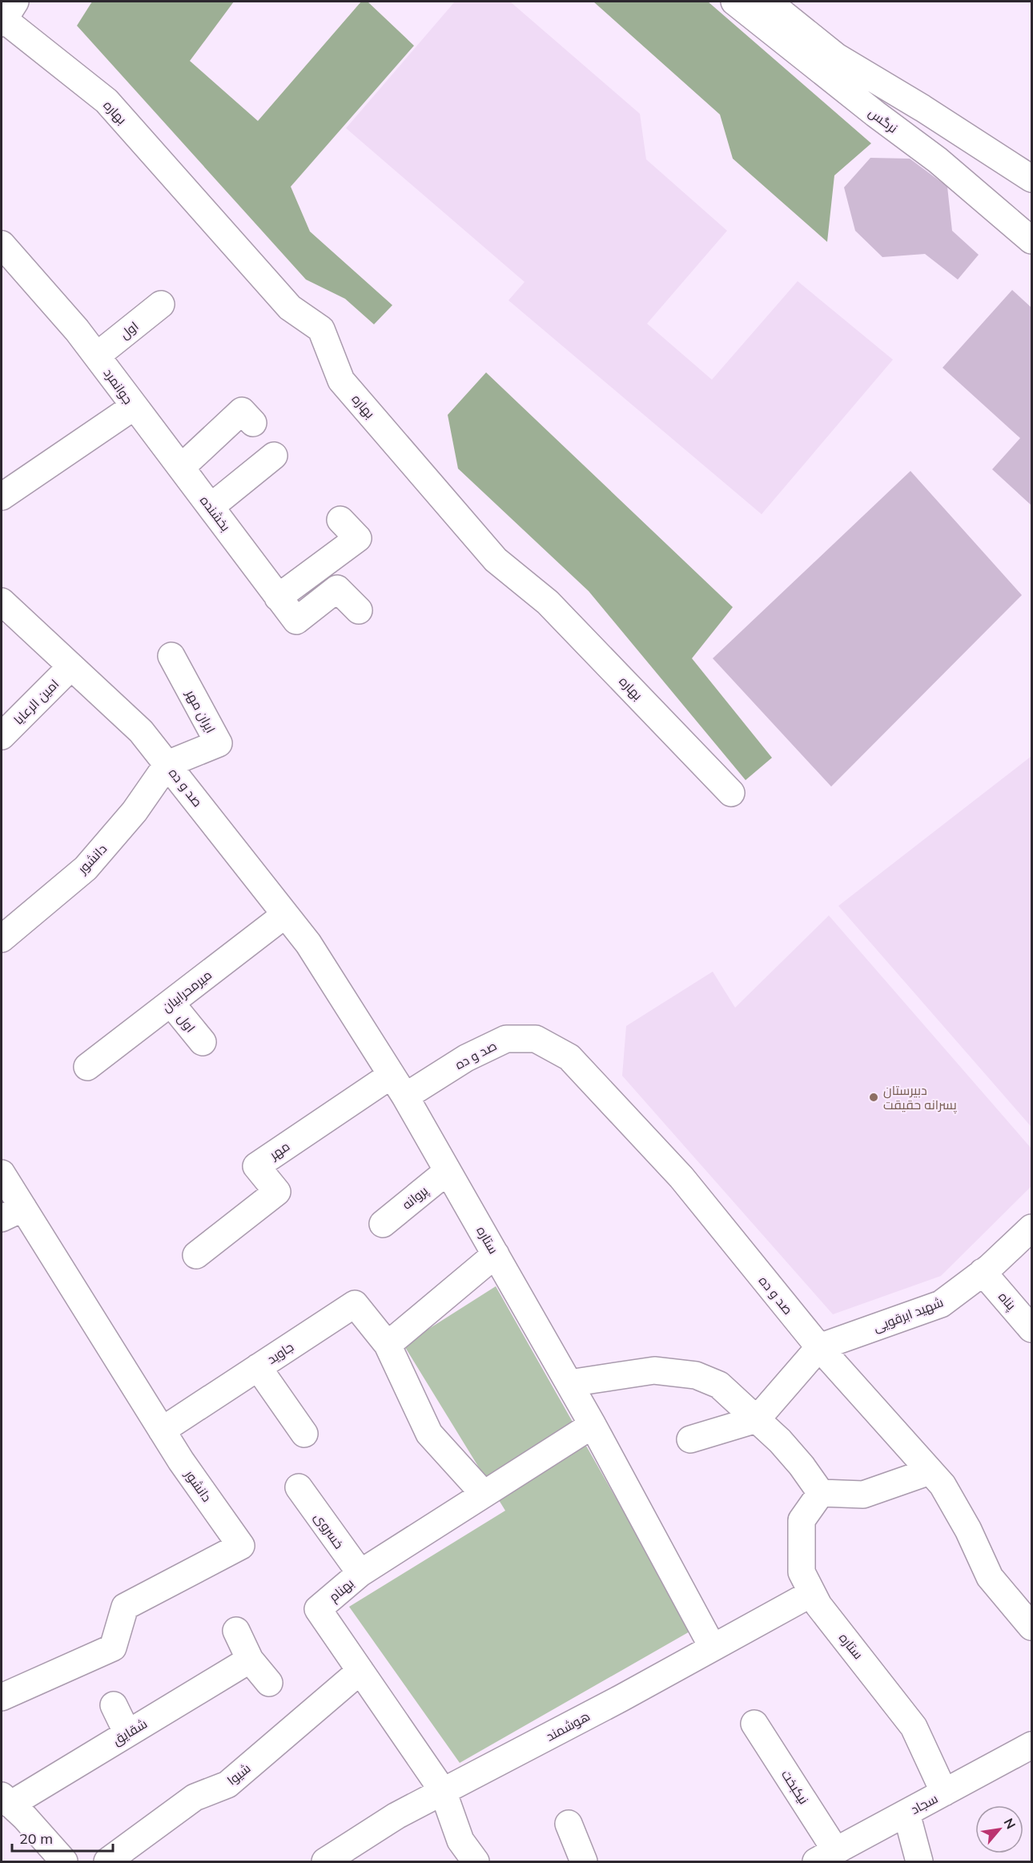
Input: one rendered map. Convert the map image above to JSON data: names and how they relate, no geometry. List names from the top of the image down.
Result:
{
  "streets": {
    "street": [
      "بهاره",
      "نرگس",
      "اول",
      "جوانمرد",
      "بخشنده",
      "امین الرعایا",
      "ایران مهر",
      "صد و ده",
      "دانشور",
      "میرمحرابیان",
      "مهر",
      "پروانه",
      "ستاره",
      "پناه",
      "شهید ابرقویی",
      "جاوید",
      "خسروی",
      "بهنام",
      "هوشمند",
      "شقایق",
      "شیوا",
      "نیکبخت",
      "سجاد"
    ]
  },
  "crossings": [
    ["اول", "جوانمرد"],
    ["اول", "میرمحرابیان"],
    ["جوانمرد", "بخشنده"],
    ["امین الرعایا", "صد و ده"],
    ["ایران مهر", "صد و ده"],
    ["ایران مهر", "دانشور"],
    ["صد و ده", "دانشور"],
    ["صد و ده", "میرمحرابیان"],
    ["صد و ده", "مهر"],
    ["صد و ده", "ستاره"],
    ["صد و ده", "شهید ابرقویی"],
    ["دانشور", "جاوید"],
    ["مهر", "ستاره"],
    ["پروانه", "ستاره"],
    ["ستاره", "بهنام"],
    ["ستاره", "هوشمند"],
    ["ستاره", "سجاد"],
    ["پناه", "شهید ابرقویی"],
    ["جاوید", "بهنام"],
    ["خسروی", "بهنام"],
    ["بهنام", "هوشمند"],
    ["بهنام", "شیوا"],
    ["نیکبخت", "سجاد"]
  ],
  "places": ["دبیرستان پسرانه حقیقت"],
  "scale_bar": "20 m",
  "north": "top right"
}
